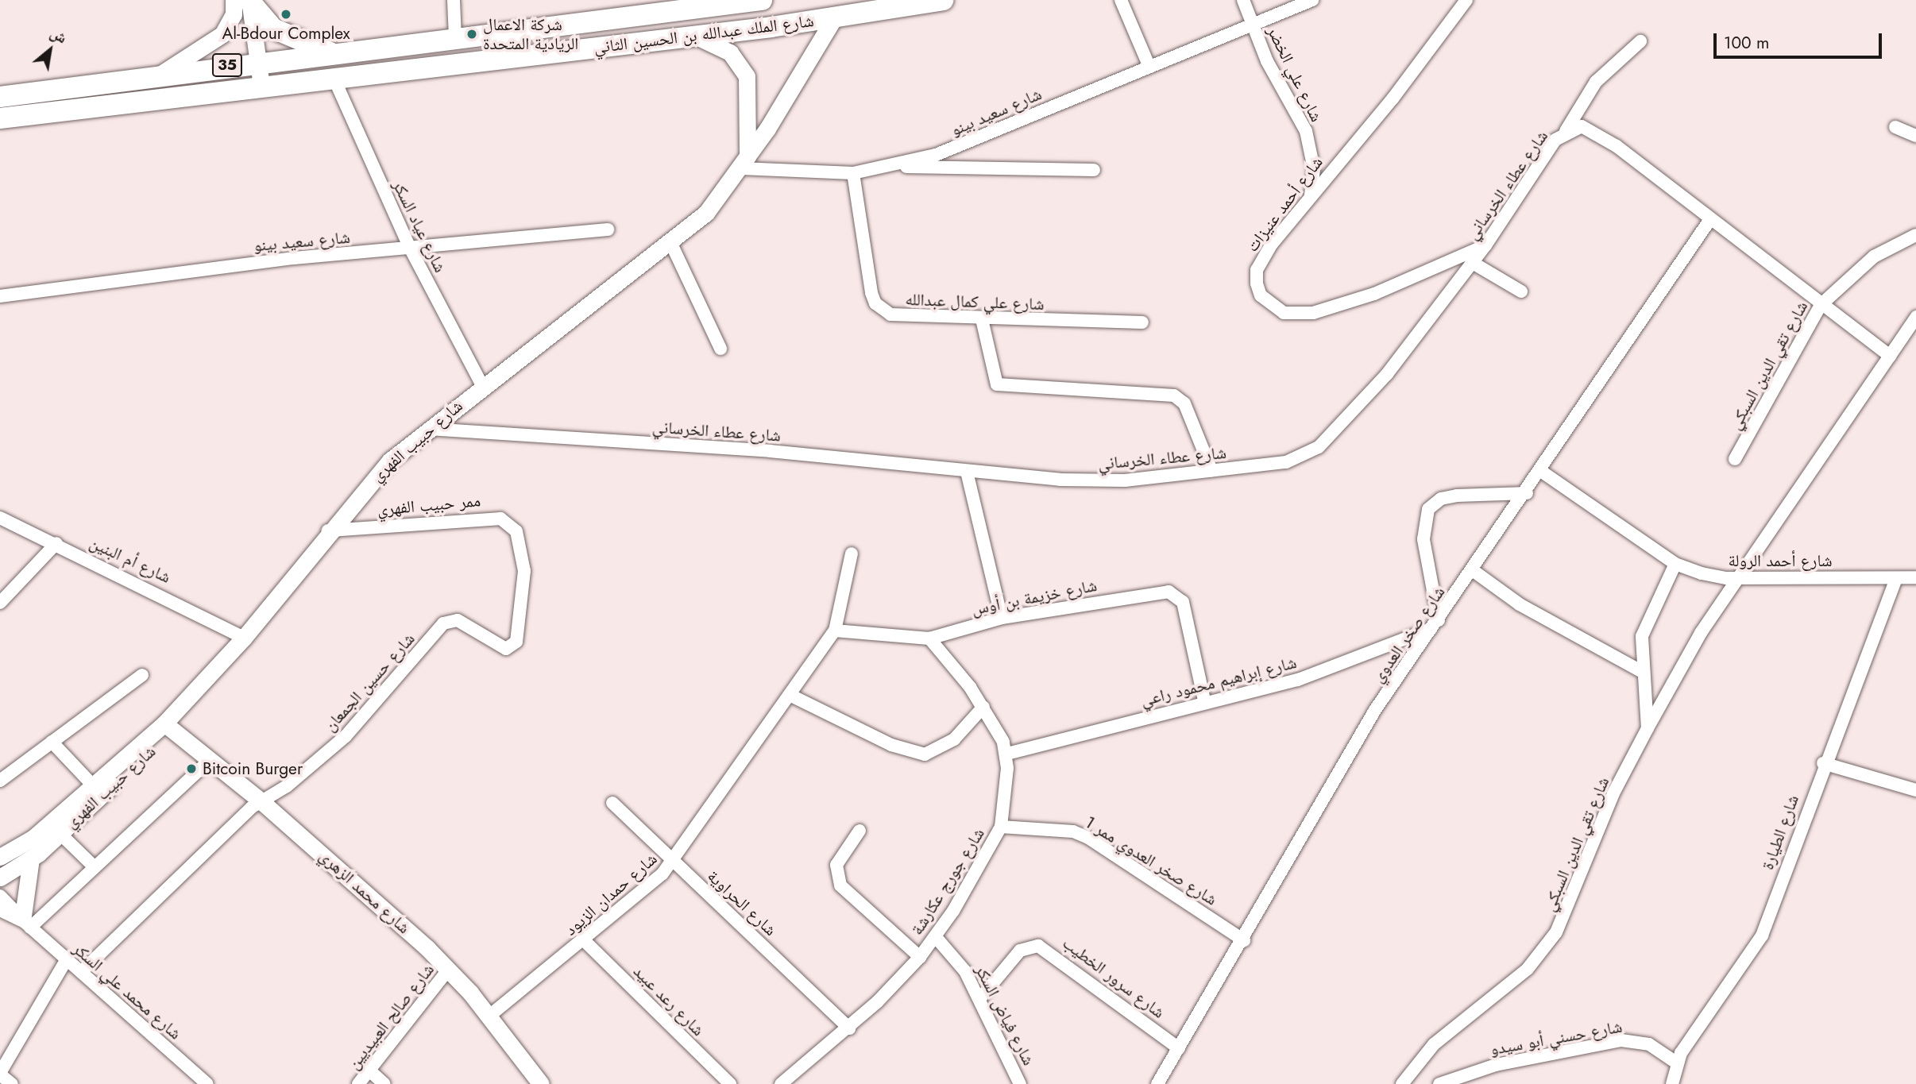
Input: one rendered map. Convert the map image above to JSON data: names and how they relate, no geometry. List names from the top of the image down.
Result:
{
  "streets": {
    "highway": ["شارع الملك عبدالله بن الحسين الثاني", "35"],
    "street": [
      "شارع علي الخضر",
      "شارع سعيد بينو",
      "شارع عطاء الخرساني",
      "شارع أحمد عنيزات",
      "شارع عياد السكر",
      "شارع علي كمال عبدالله",
      "شارع تقي الدين السبكي",
      "شارع حبيب الفهري",
      "ممر حبيب الفهري",
      "شارع أم البنين",
      "شارع أحمد الرولة",
      "شارع خزيمة بن أوس",
      "شارع صخر العدوي",
      "شارع إبراهيم محمود راعي",
      "شارع حسين الجمعان",
      "شارع الطيارة",
      "شارع صخر العدوي ممر 1",
      "شارع جورج عكارشة",
      "شارع محمد الزهري",
      "شارع حمدان الزيود",
      "شارع الحراوية",
      "شارع سرور الخطيب",
      "شارع محمد علي السكر",
      "شارع رعد عبيد",
      "شارع فياض السكر",
      "شارع صالح العبيديين",
      "شارع حسني أبو سيدو"
    ]
  },
  "crossings": [
    ["شارع الملك عبدالله بن الحسين الثاني", "شارع عياد السكر"],
    ["شارع الملك عبدالله بن الحسين الثاني", "شارع حبيب الفهري"],
    ["شارع علي الخضر", "شارع سعيد بينو"],
    ["شارع علي الخضر", "شارع أحمد عنيزات"],
    ["شارع سعيد بينو", "شارع عياد السكر"],
    ["شارع سعيد بينو", "شارع علي كمال عبدالله"],
    ["شارع سعيد بينو", "شارع حبيب الفهري"],
    ["شارع عطاء الخرساني", "شارع أحمد عنيزات"],
    ["شارع عطاء الخرساني", "شارع تقي الدين السبكي"],
    ["شارع عطاء الخرساني", "شارع حبيب الفهري"],
    ["شارع عطاء الخرساني", "شارع صخر العدوي"],
    ["شارع عياد السكر", "شارع حبيب الفهري"],
    ["شارع تقي الدين السبكي", "شارع أحمد الرولة"],
    ["شارع حبيب الفهري", "ممر حبيب الفهري"],
    ["شارع حبيب الفهري", "شارع أم البنين"],
    ["شارع حبيب الفهري", "شارع محمد الزهري"],
    ["ممر حبيب الفهري", "شارع حسين الجمعان"],
    ["شارع أحمد الرولة", "شارع صخر العدوي"],
    ["شارع أحمد الرولة", "شارع الطيارة"],
    ["شارع خزيمة بن أوس", "شارع إبراهيم محمود راعي"],
    ["شارع صخر العدوي", "شارع إبراهيم محمود راعي"],
    ["شارع صخر العدوي", "شارع صخر العدوي ممر 1"],
    ["شارع صخر العدوي", "شارع سرور الخطيب"],
    ["شارع إبراهيم محمود راعي", "شارع جورج عكارشة"],
    ["شارع حسين الجمعان", "شارع محمد الزهري"],
    ["شارع حسين الجمعان", "شارع محمد علي السكر"],
    ["شارع الطيارة", "شارع حسني أبو سيدو"],
    ["شارع صخر العدوي ممر 1", "شارع جورج عكارشة"],
    ["شارع جورج عكارشة", "شارع الحراوية"],
    ["شارع جورج عكارشة", "شارع فياض السكر"],
    ["شارع محمد الزهري", "شارع حمدان الزيود"],
    ["شارع محمد الزهري", "شارع صالح العبيديين"],
    ["شارع حمدان الزيود", "شارع الحراوية"],
    ["شارع حمدان الزيود", "شارع رعد عبيد"],
    ["شارع سرور الخطيب", "شارع فياض السكر"]
  ],
  "places": ["Al-Bdour Complex", "شركة الاعمال الريادية المتحدة", "Bitcoin Burger"],
  "scale_bar": "100 m",
  "north": "top right"
}
